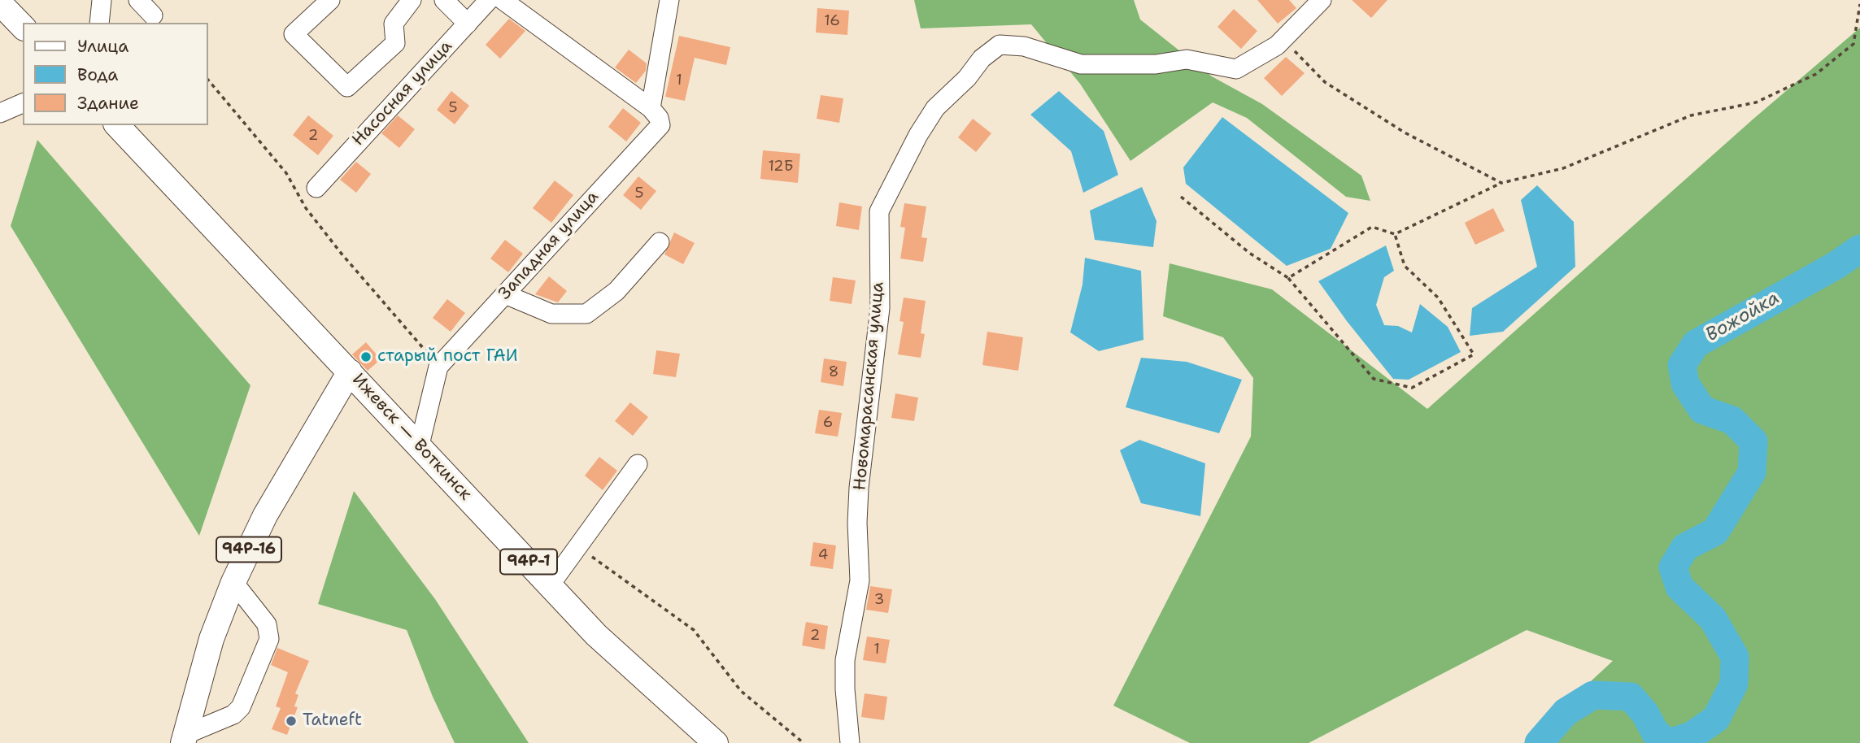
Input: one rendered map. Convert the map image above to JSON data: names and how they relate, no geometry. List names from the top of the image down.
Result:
{
  "streets": {
    "main road": ["Ижевск — Воткинск", "94Р-16", "94Р-1"],
    "street": ["Насосная улица", "Западная улица", "Новомарасанская улица"]
  },
  "crossings": [
    ["Ижевск — Воткинск", "94Р-16"]
  ],
  "water": ["Вожойка"],
  "places": ["старый пост ГАИ", "Tatneft"],
  "house_numbers": [
    "16",
    "1",
    "5",
    "2",
    "12Б",
    "5",
    "8",
    "6",
    "4",
    "3",
    "2",
    "1"
  ],
  "legend": ["Улица", "Вода", "Здание"]
}
